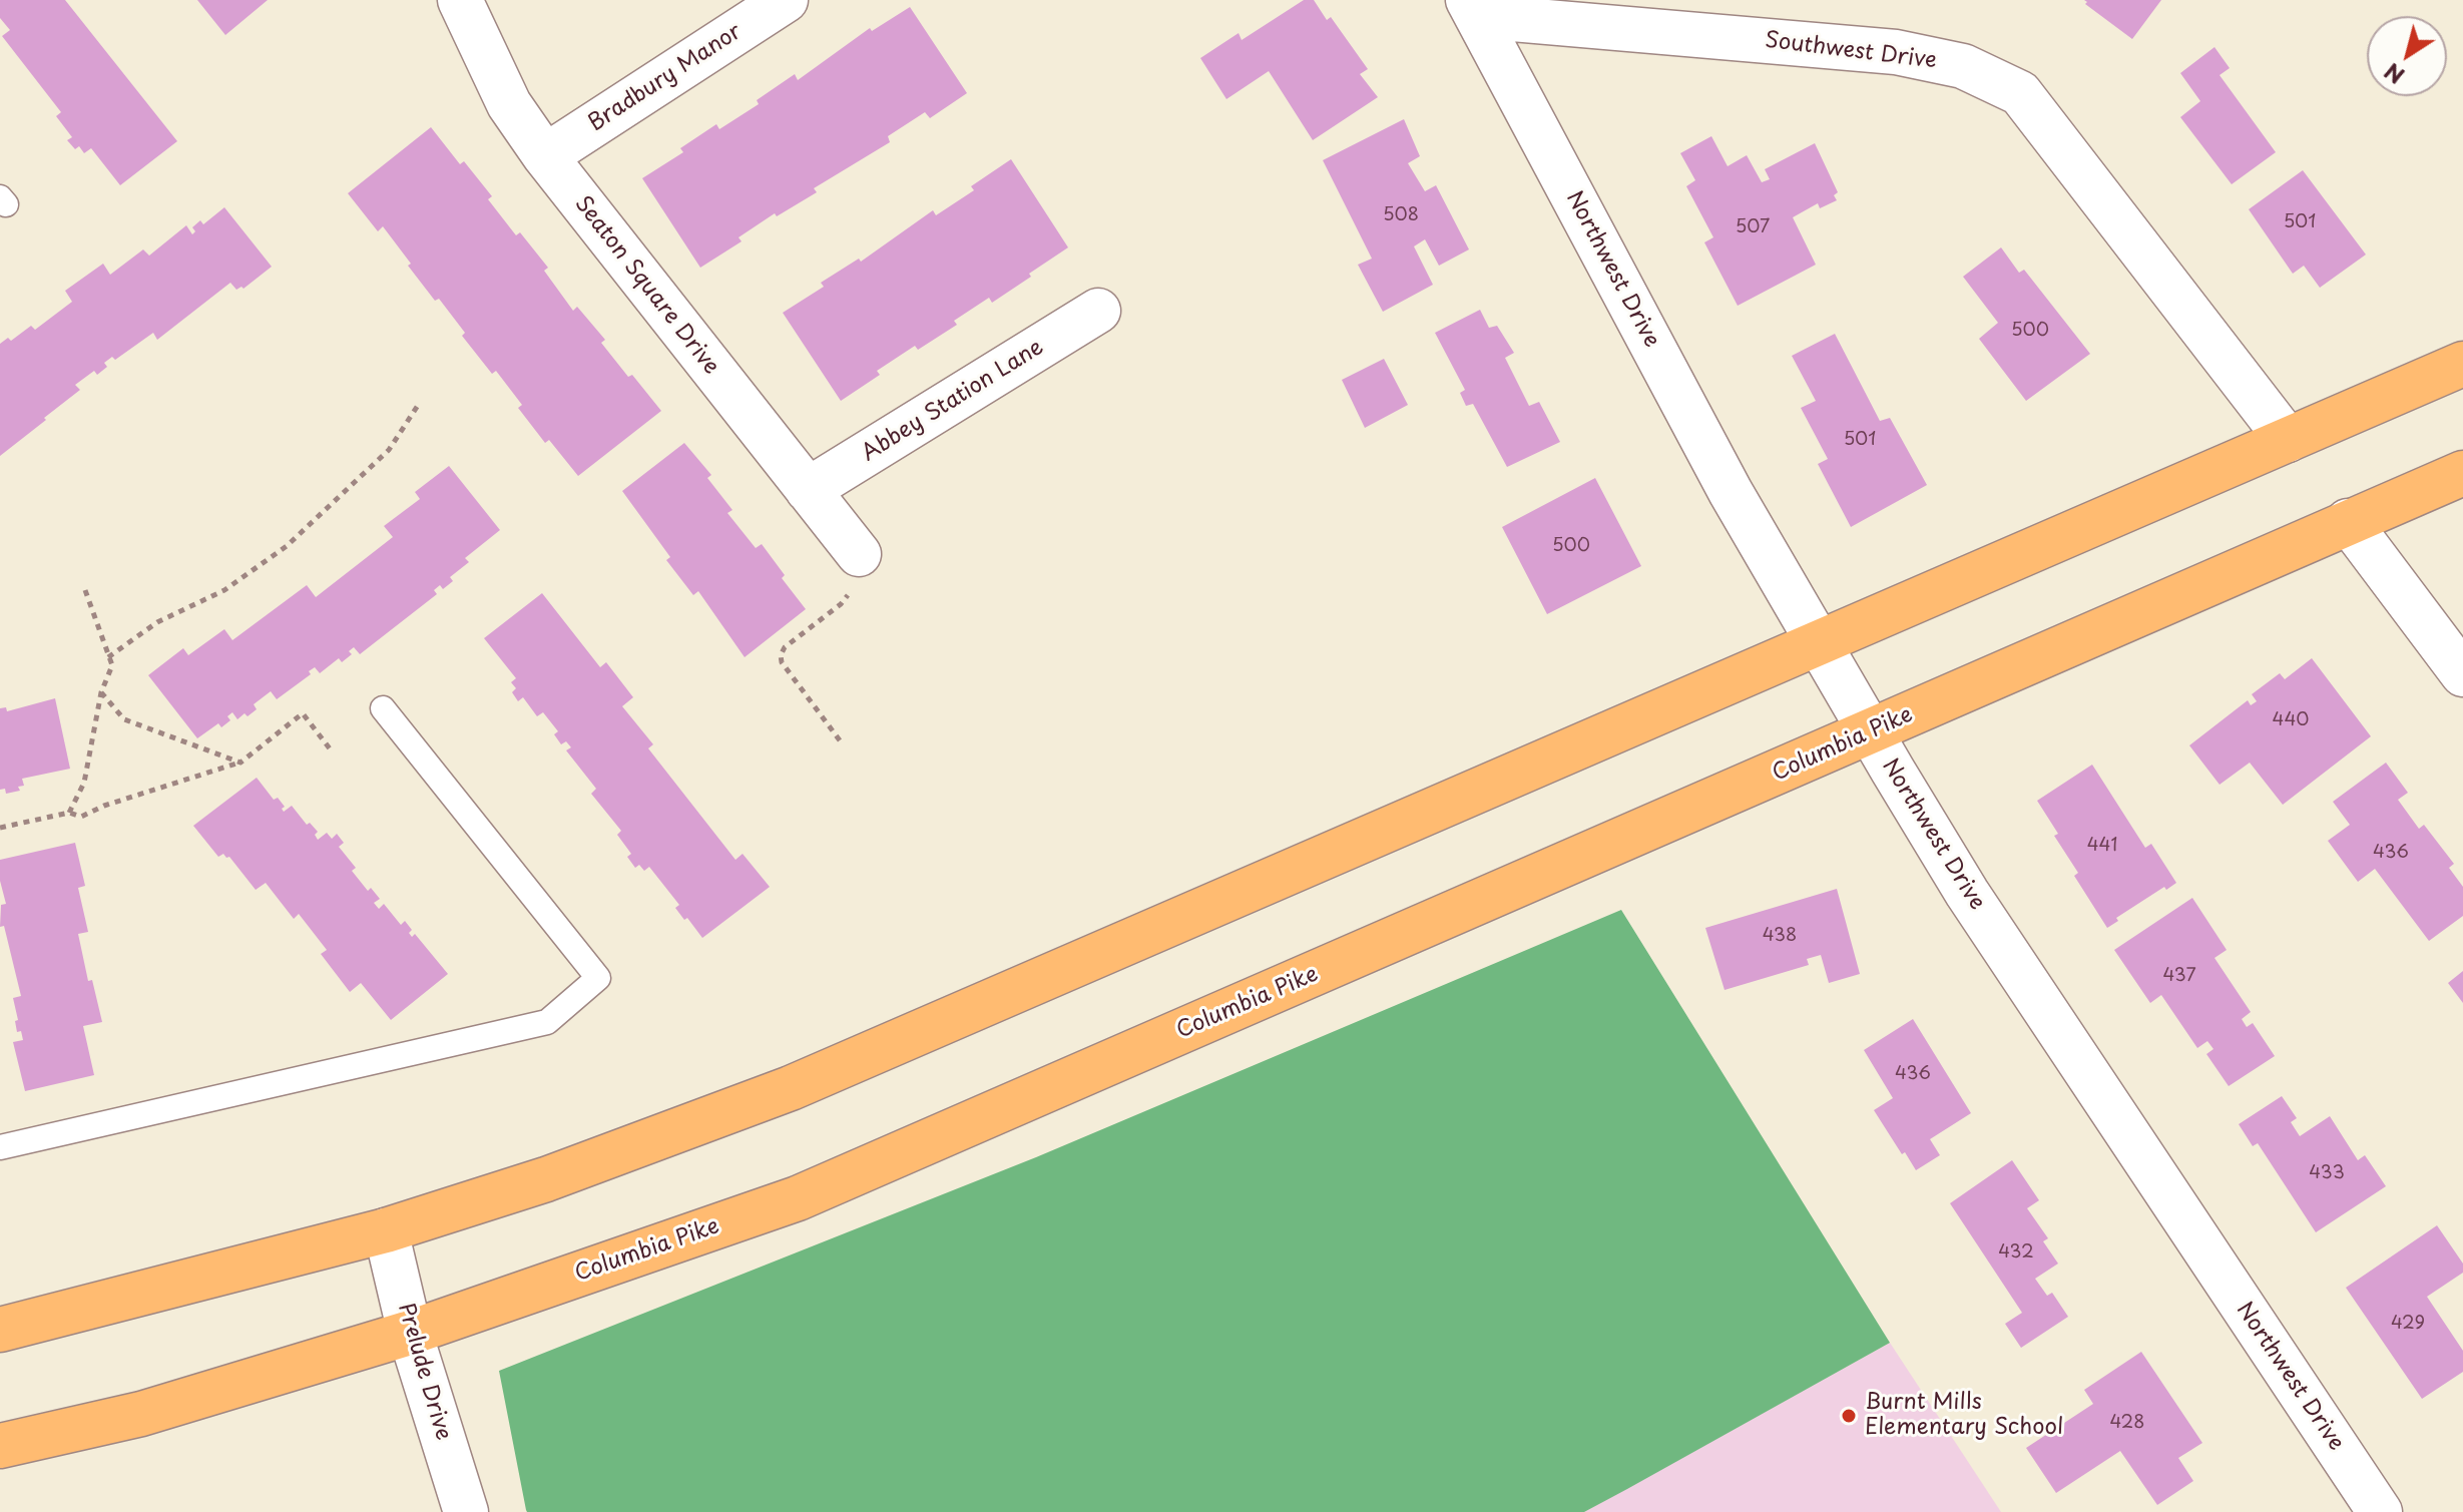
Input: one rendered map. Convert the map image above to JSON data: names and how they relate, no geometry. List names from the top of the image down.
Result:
{
  "streets": {
    "highway": ["Columbia Pike"],
    "street": [
      "Southwest Drive",
      "Bradbury Manor",
      "Northwest Drive",
      "Seaton Square Drive",
      "Abbey Station Lane",
      "Prelude Drive"
    ]
  },
  "crossings": [
    ["Southwest Drive", "Northwest Drive"],
    ["Bradbury Manor", "Seaton Square Drive"],
    ["Northwest Drive", "Columbia Pike"],
    ["Seaton Square Drive", "Abbey Station Lane"],
    ["Columbia Pike", "Prelude Drive"]
  ],
  "places": ["Burnt Mills Elementary School"],
  "house_numbers": [
    "508",
    "501",
    "507",
    "500",
    "501",
    "500",
    "440",
    "441",
    "436",
    "438",
    "437",
    "436",
    "433",
    "432",
    "429",
    "428"
  ],
  "north": "bottom left"
}
